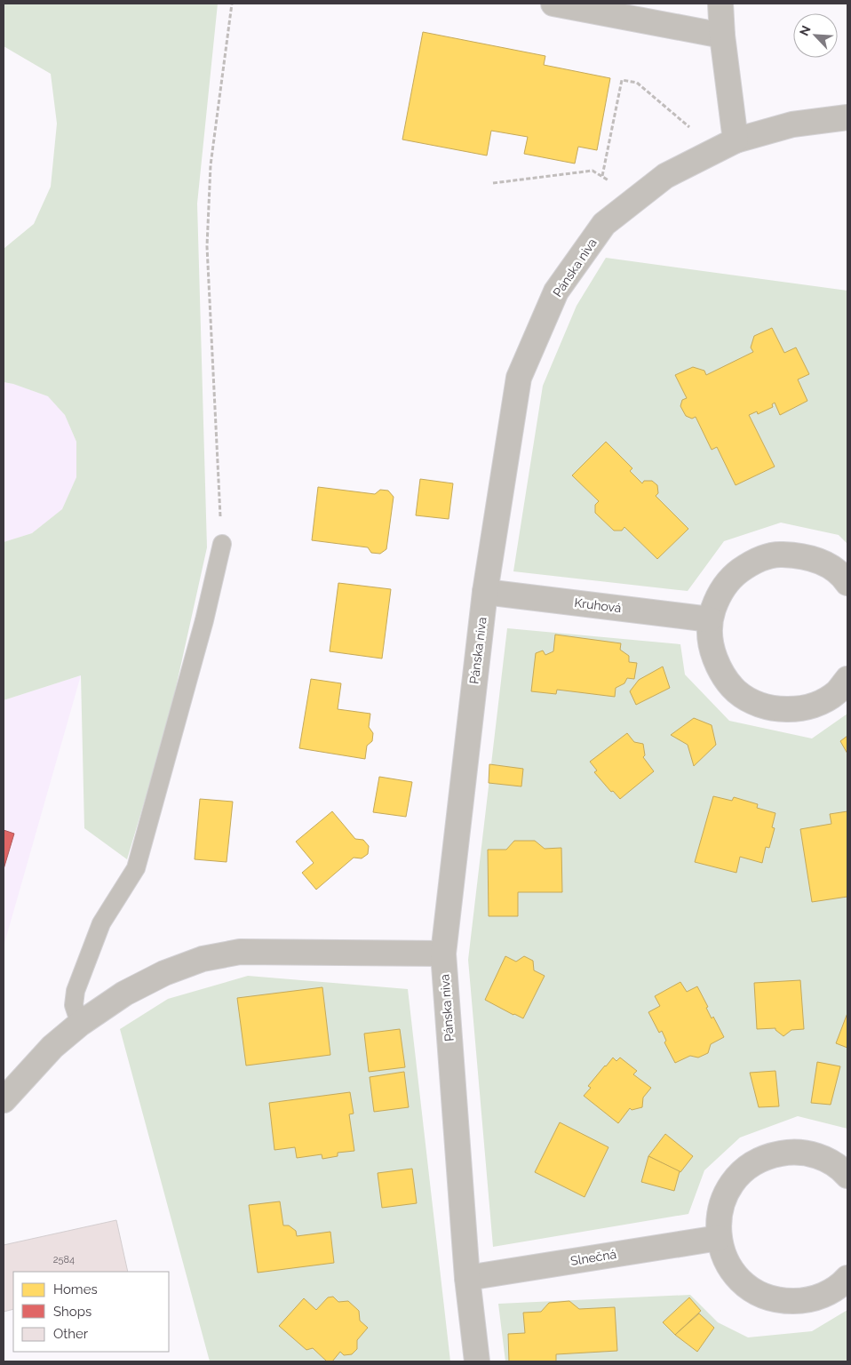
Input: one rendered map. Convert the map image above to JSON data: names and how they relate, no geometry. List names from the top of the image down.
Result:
{
  "streets": {
    "street": ["Pánska niva", "Kruhová", "Slnečná"]
  },
  "crossings": [
    ["Pánska niva", "Kruhová"],
    ["Pánska niva", "Slnečná"]
  ],
  "house_numbers": ["2584"],
  "legend": ["Homes", "Shops", "Other"],
  "north": "top left"
}
